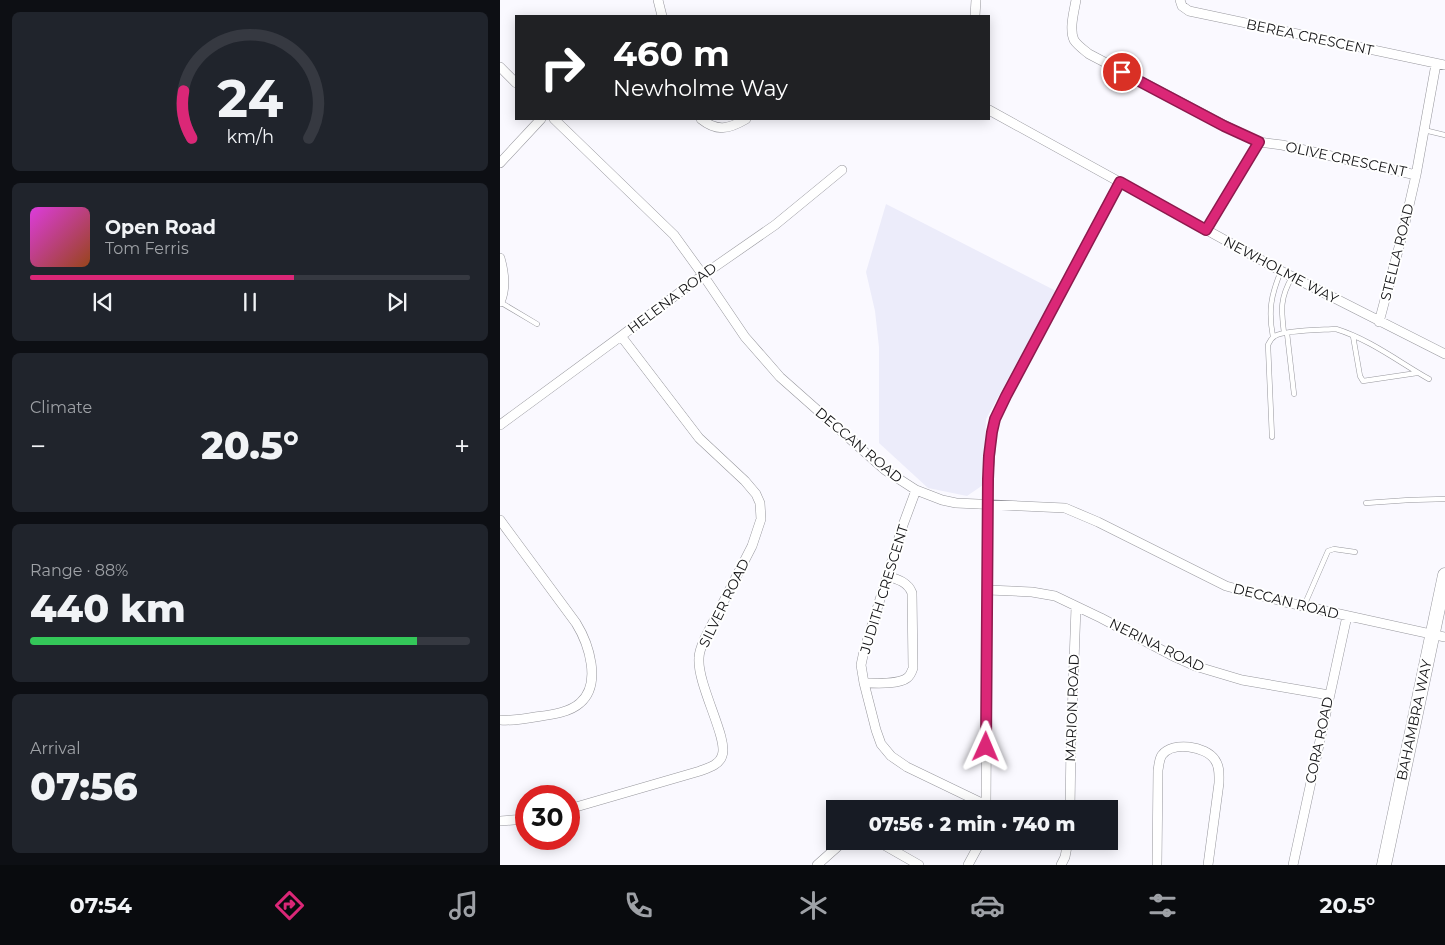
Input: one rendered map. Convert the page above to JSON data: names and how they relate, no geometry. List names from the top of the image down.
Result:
{
  "streets": {
    "street": [
      "BEREA CRESCENT",
      "OLIVE CRESCENT",
      "STELLA ROAD",
      "NEWHOLME WAY",
      "HELENA ROAD",
      "DECCAN ROAD",
      "JUDITH CRESCENT",
      "SILVER ROAD",
      "NERINA ROAD",
      "MARION ROAD",
      "BAHAMBRA WAY",
      "CORA ROAD"
    ]
  },
  "crossings": [
    ["BEREA CRESCENT", "STELLA ROAD"],
    ["OLIVE CRESCENT", "STELLA ROAD"],
    ["STELLA ROAD", "NEWHOLME WAY"],
    ["HELENA ROAD", "DECCAN ROAD"],
    ["HELENA ROAD", "SILVER ROAD"],
    ["DECCAN ROAD", "JUDITH CRESCENT"],
    ["DECCAN ROAD", "BAHAMBRA WAY"],
    ["DECCAN ROAD", "CORA ROAD"],
    ["NERINA ROAD", "MARION ROAD"],
    ["NERINA ROAD", "CORA ROAD"]
  ],
  "page": {
    "turn": ["460 m", "Newholme Way"],
    "song": ["Open Road", "Tom Ferris"],
    "tile": [
      "Climate",
      ["Range · 88%", "440 km"],
      ["Arrival", "07:56"]
    ],
    "heat": ["−", "20.5°", "+"],
    "limit": "30",
    "trip": "07:56 · 2 min · 740 m",
    "tabs": ["07:54", "20.5°"],
    "gauge": ["24", "km/h"]
  }
}
